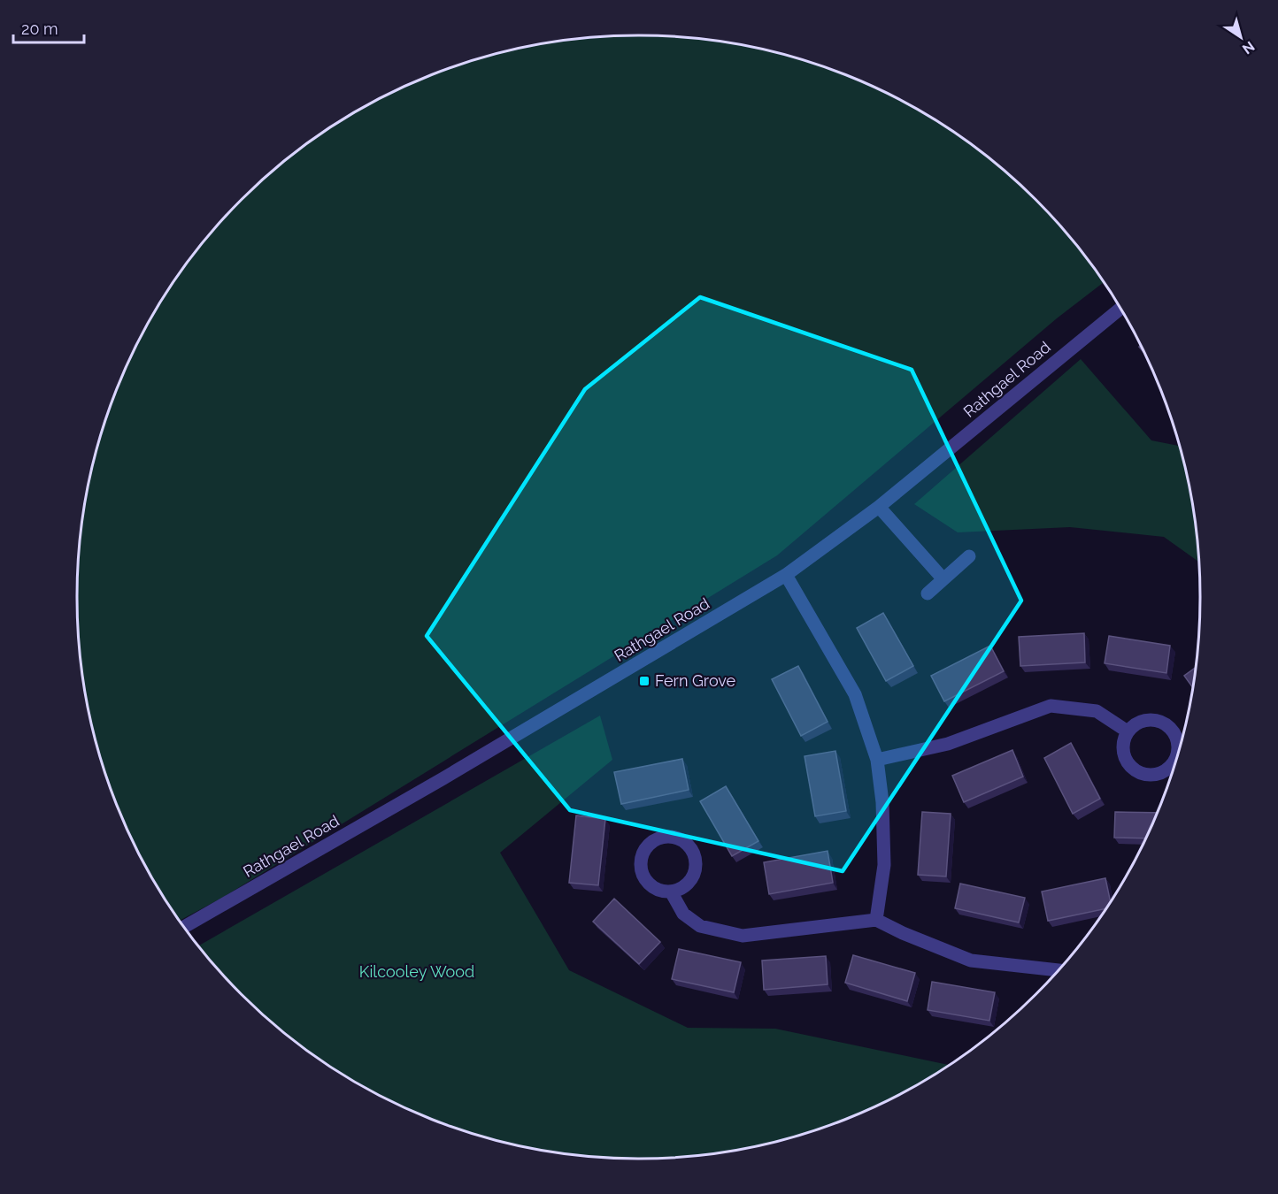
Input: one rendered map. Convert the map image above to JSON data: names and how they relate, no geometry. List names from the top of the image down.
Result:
{
  "streets": {
    "street": ["Rathgael Road"]
  },
  "parks": ["Kilcooley Wood"],
  "places": {
    "transit": ["Fern Grove"]
  },
  "scale_bar": "20 m",
  "north": "bottom right"
}
